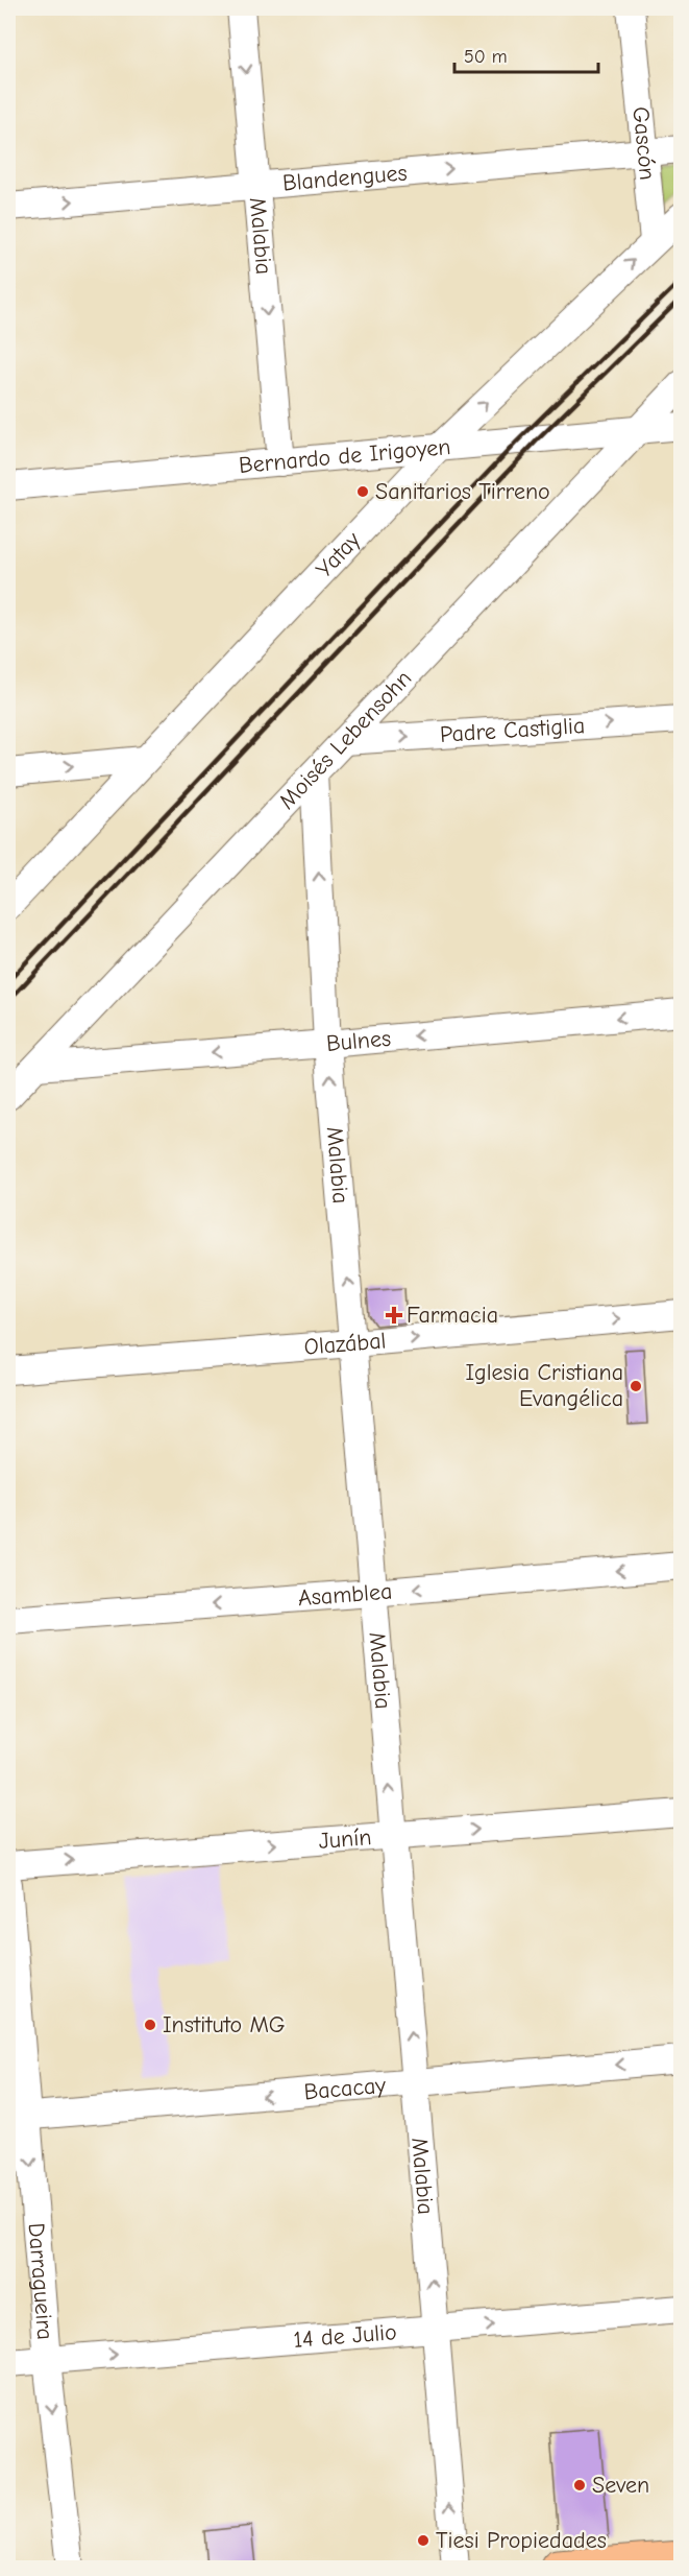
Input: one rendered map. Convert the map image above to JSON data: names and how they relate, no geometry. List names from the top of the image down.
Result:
{
  "streets": {
    "street": [
      "Gascón",
      "Blandengues",
      "Malabia",
      "Bernardo de Irigoyen",
      "Yatay",
      "Padre Castiglia",
      "Moisés Lebensohn",
      "Bulnes",
      "Olazábal",
      "Asamblea",
      "Junín",
      "Bacacay",
      "Darragueira",
      "14 de Julio"
    ]
  },
  "crossings": [
    ["Gascón", "Blandengues"],
    ["Gascón", "Yatay"],
    ["Blandengues", "Malabia"],
    ["Malabia", "Bernardo de Irigoyen"],
    ["Malabia", "Moisés Lebensohn"],
    ["Malabia", "Bulnes"],
    ["Malabia", "Olazábal"],
    ["Malabia", "Asamblea"],
    ["Malabia", "Junín"],
    ["Malabia", "Bacacay"],
    ["Malabia", "14 de Julio"],
    ["Bernardo de Irigoyen", "Yatay"],
    ["Bernardo de Irigoyen", "Moisés Lebensohn"],
    ["Padre Castiglia", "Moisés Lebensohn"],
    ["Moisés Lebensohn", "Bulnes"],
    ["Bacacay", "Darragueira"],
    ["Darragueira", "14 de Julio"]
  ],
  "one_way": [
    "Blandengues",
    "Padre Castiglia",
    "Bulnes",
    "Olazábal",
    "Asamblea",
    "Junín",
    "Bacacay",
    "Darragueira",
    "14 de Julio"
  ],
  "places": {
    "other": [
      "Sanitarios Tirreno",
      "Iglesia Cristiana Evangélica",
      "Instituto MG",
      "Seven",
      "Tiesi Propiedades"
    ],
    "health": ["Farmacia"]
  },
  "scale_bar": "50 m"
}
